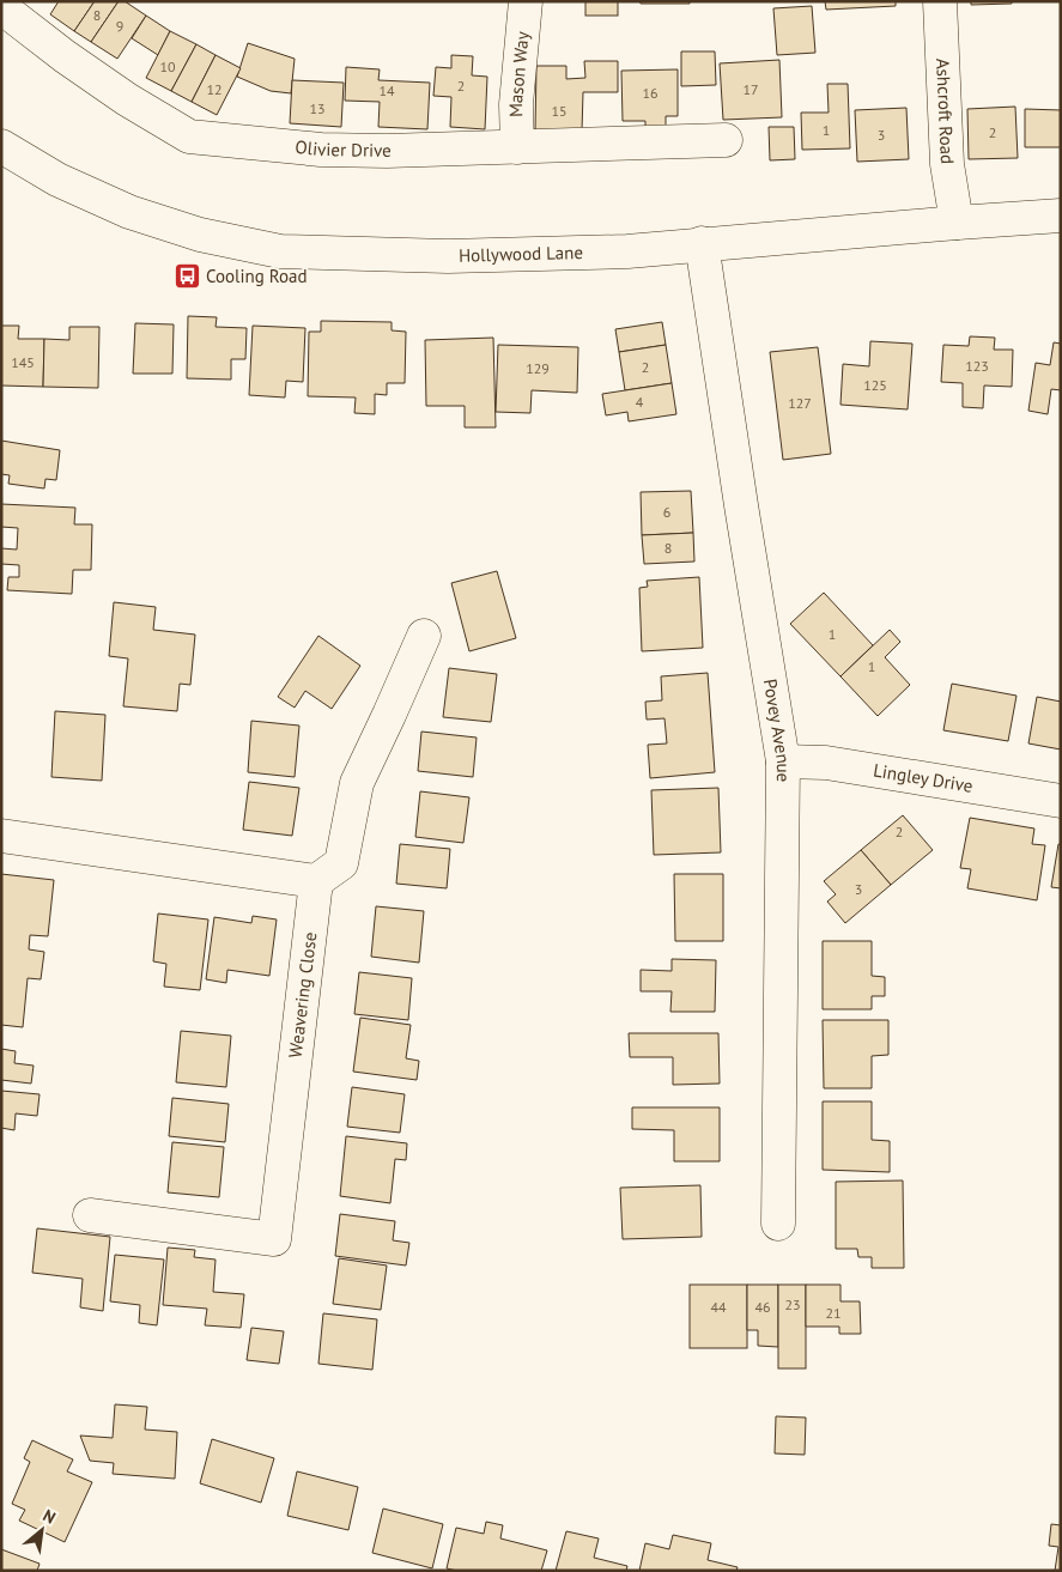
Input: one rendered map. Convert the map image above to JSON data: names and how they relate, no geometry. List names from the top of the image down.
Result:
{
  "streets": {
    "street": [
      "Mason Way",
      "Ashcroft Road",
      "Olivier Drive",
      "Hollywood Lane",
      "Povey Avenue",
      "Lingley Drive",
      "Weavering Close"
    ]
  },
  "crossings": [
    ["Mason Way", "Olivier Drive"],
    ["Ashcroft Road", "Hollywood Lane"],
    ["Hollywood Lane", "Povey Avenue"],
    ["Povey Avenue", "Lingley Drive"]
  ],
  "places": {
    "bus stop": ["Cooling Road"]
  },
  "house_numbers": [
    "8",
    "9",
    "10",
    "2",
    "12",
    "17",
    "14",
    "16",
    "13",
    "15",
    "1",
    "2",
    "3",
    "145",
    "123",
    "2",
    "129",
    "125",
    "4",
    "127",
    "6",
    "8",
    "1",
    "1",
    "2",
    "3",
    "23",
    "44",
    "46",
    "21"
  ],
  "north": "top right"
}
